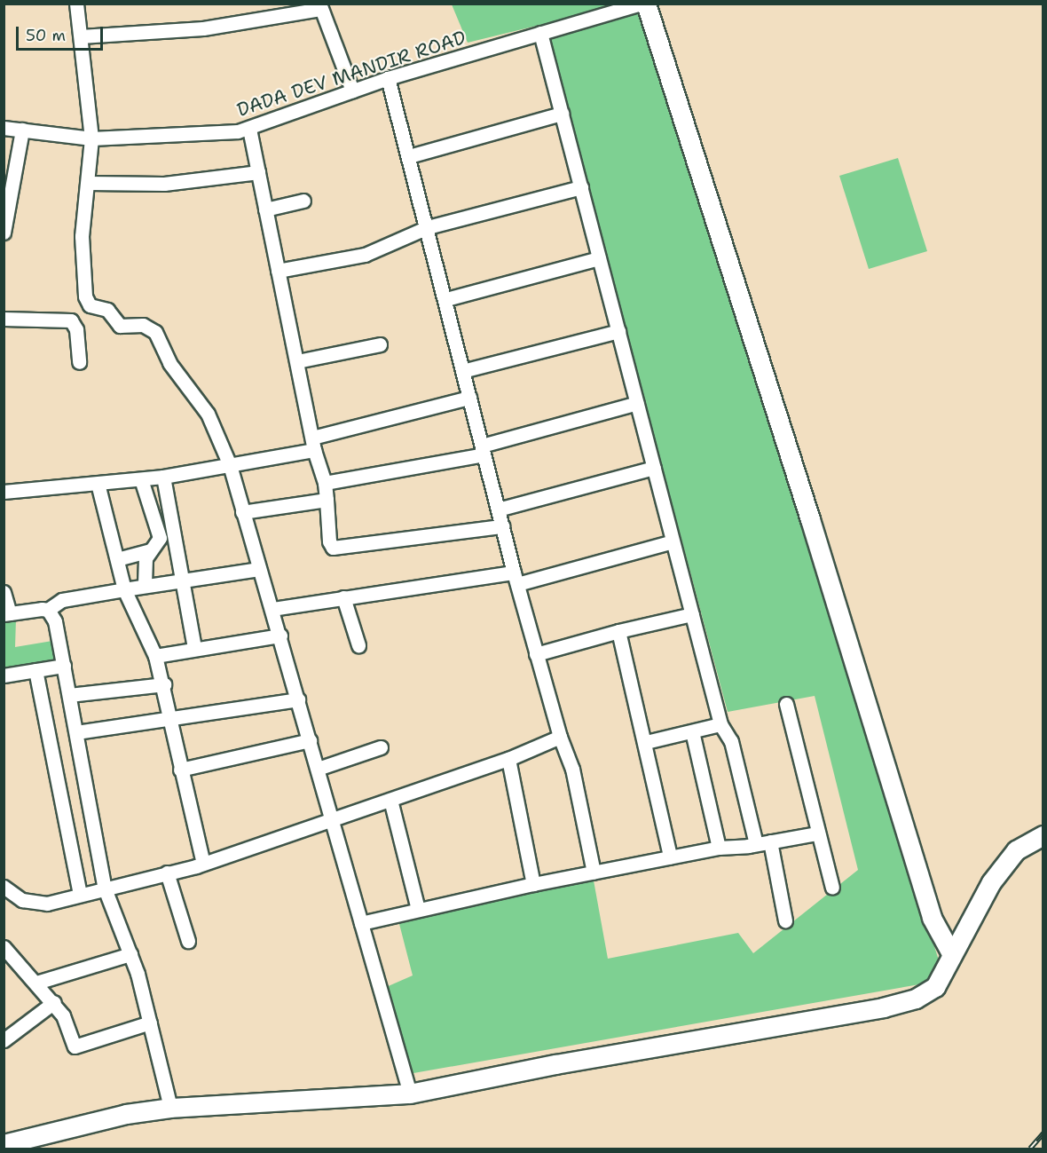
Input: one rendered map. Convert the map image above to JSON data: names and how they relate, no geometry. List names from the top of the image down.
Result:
{
  "streets": {
    "street": ["DADA DEV MANDIR ROAD"]
  },
  "scale_bar": "50 m"
}
